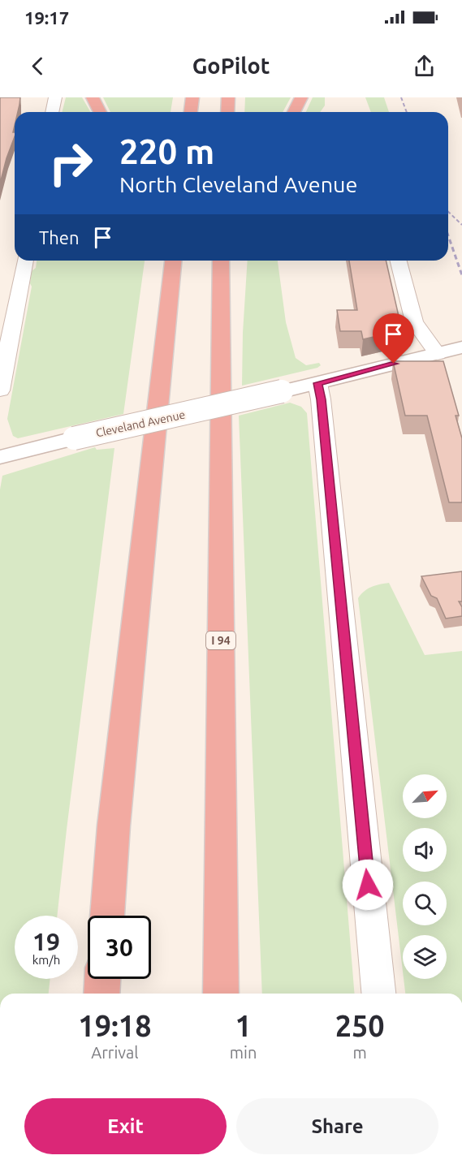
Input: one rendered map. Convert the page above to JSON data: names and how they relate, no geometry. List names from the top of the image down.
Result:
{
  "streets": {
    "highway": ["I 94"],
    "street": ["Cleveland Avenue"]
  },
  "north": "top right",
  "page": {
    "status": "19:17",
    "header": "GoPilot",
    "turn": ["220 m", "North Cleveland Avenue"],
    "then": "Then",
    "speed": "19 km/h",
    "limit": "30",
    "eta": [
      "19:18",
      "Arrival",
      "1",
      "min",
      "250",
      "m"
    ],
    "buttons": ["Exit", "Share"]
  }
}
